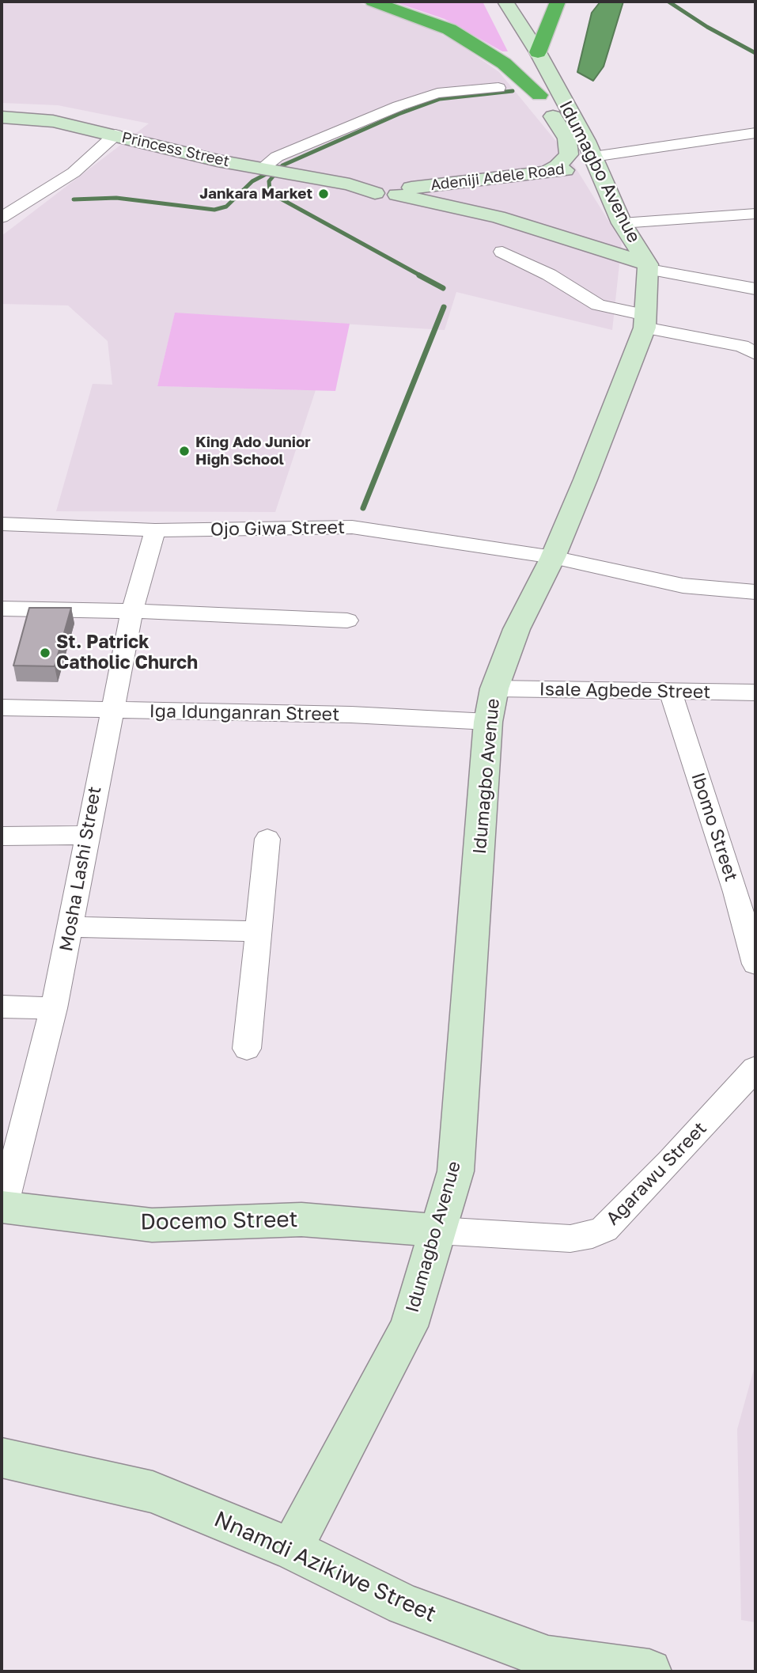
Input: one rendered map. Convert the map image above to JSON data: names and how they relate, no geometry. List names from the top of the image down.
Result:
{
  "streets": {
    "main road": [
      "Princess Street",
      "Idumagbo Avenue",
      "Adeniji Adele Road",
      "Docemo Street",
      "Nnamdi Azikiwe Street"
    ],
    "street": [
      "Ojo Giwa Street",
      "Isale Agbede Street",
      "Iga Idunganran Street",
      "Ibomo Street",
      "Mosha Lashi Street",
      "Agarawu Street"
    ]
  },
  "crossings": [
    ["Princess Street", "Adeniji Adele Road"],
    ["Idumagbo Avenue", "Adeniji Adele Road"],
    ["Idumagbo Avenue", "Ojo Giwa Street"],
    ["Idumagbo Avenue", "Isale Agbede Street"],
    ["Idumagbo Avenue", "Iga Idunganran Street"],
    ["Idumagbo Avenue", "Agarawu Street"],
    ["Idumagbo Avenue", "Docemo Street"],
    ["Idumagbo Avenue", "Nnamdi Azikiwe Street"],
    ["Ojo Giwa Street", "Mosha Lashi Street"],
    ["Isale Agbede Street", "Ibomo Street"],
    ["Iga Idunganran Street", "Mosha Lashi Street"],
    ["Mosha Lashi Street", "Docemo Street"],
    ["Agarawu Street", "Docemo Street"]
  ],
  "places": ["Jankara Market", "King Ado Junior High School", "St. Patrick Catholic Church"]
}
